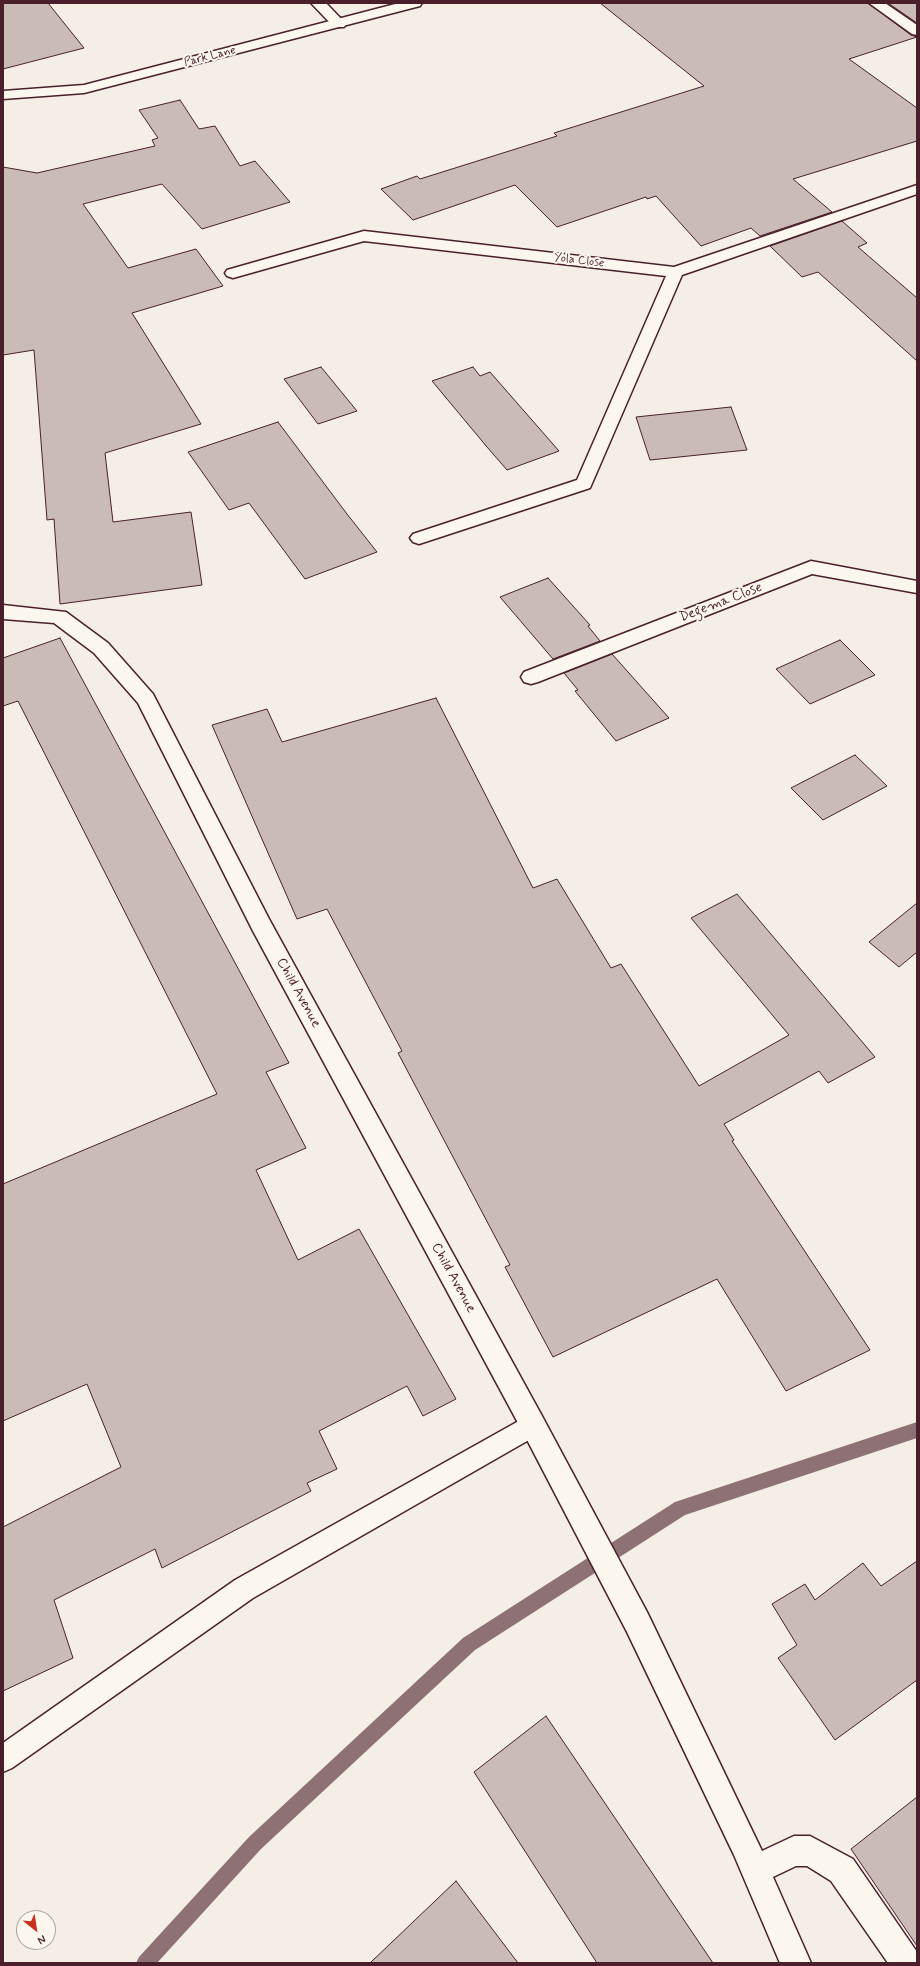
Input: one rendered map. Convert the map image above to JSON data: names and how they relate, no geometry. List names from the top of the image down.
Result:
{
  "streets": {
    "street": [
      "Park Lane",
      "Yola Close",
      "Degema Close",
      "Child Avenue"
    ]
  },
  "north": "bottom right"
}
